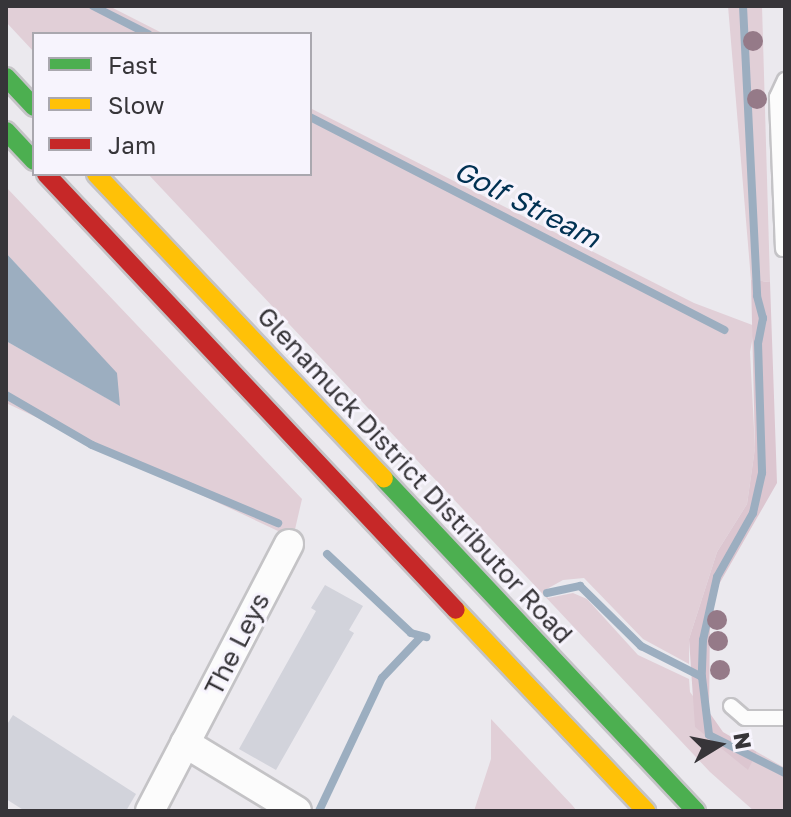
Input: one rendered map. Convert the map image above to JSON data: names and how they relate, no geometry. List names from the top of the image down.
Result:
{
  "streets": {
    "main road": ["Glenamuck District Distributor Road"],
    "street": ["The Leys"]
  },
  "water": ["Golf Stream"],
  "legend": ["Fast", "Slow", "Jam"],
  "north": "right"
}
